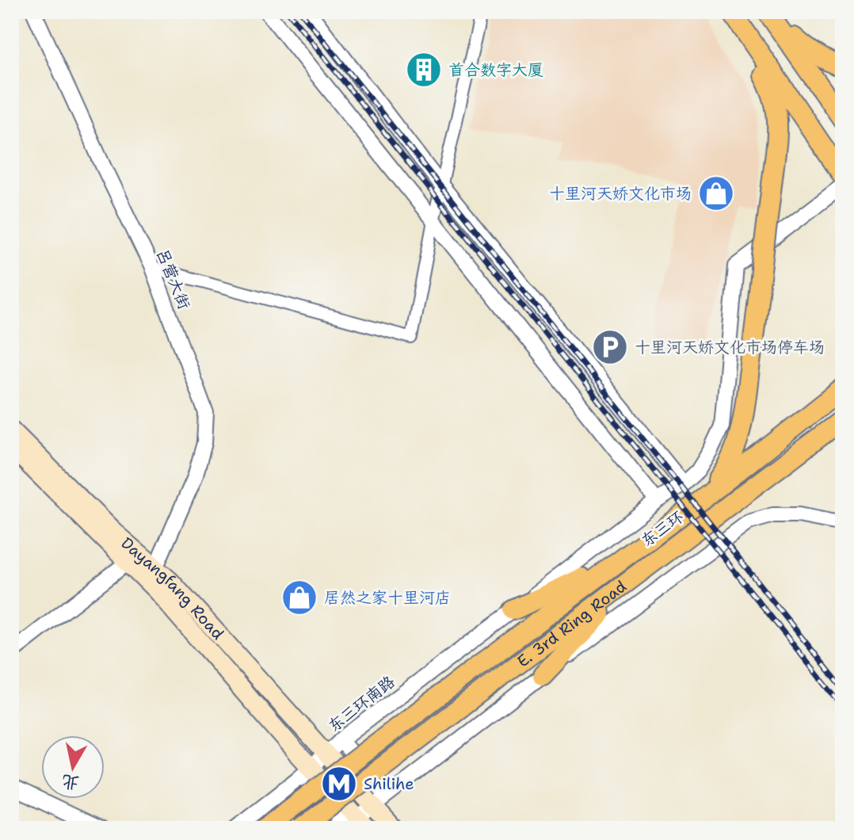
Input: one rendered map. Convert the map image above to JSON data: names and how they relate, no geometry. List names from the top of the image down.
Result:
{
  "streets": {
    "highway": ["东三环", "E. 3rd Ring Road"],
    "main road": ["Dayangfang Road"],
    "street": ["吕营大街", "东三环南路"]
  },
  "crossings": [
    ["吕营大街", "Dayangfang Road"],
    ["东三环", "E. 3rd Ring Road"],
    ["Dayangfang Road", "东三环南路"]
  ],
  "places": {
    "building": ["首合数字大厦"],
    "shop": ["十里河天娇文化市场", "居然之家十里河店"],
    "parking": ["十里河天娇文化市场停车场"],
    "metro station": ["Shilihe"]
  },
  "north": "bottom"
}
